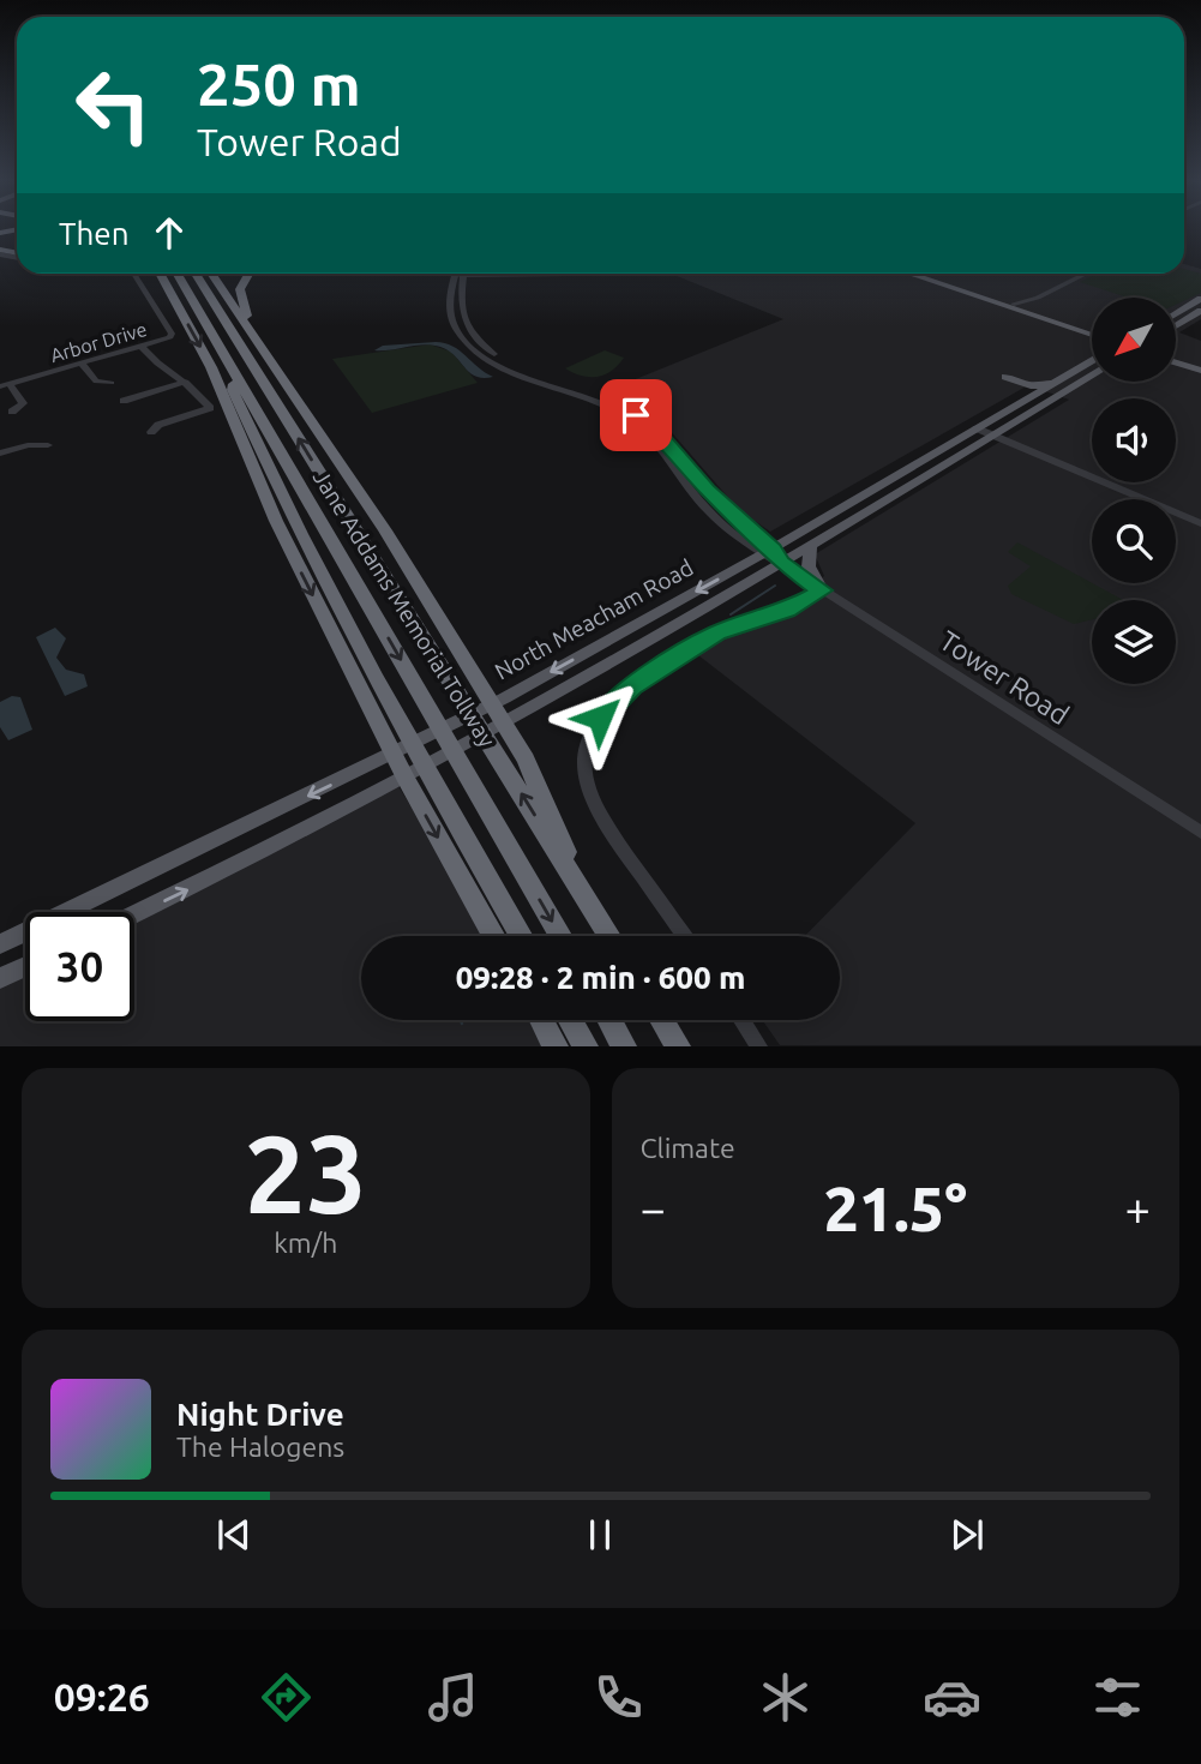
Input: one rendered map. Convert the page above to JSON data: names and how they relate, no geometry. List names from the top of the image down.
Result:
{
  "streets": {
    "highway": ["Jane Addams Memorial Tollway"],
    "main road": ["North Meacham Road"],
    "street": ["Arbor Drive", "Tower Road"]
  },
  "crossings": [
    ["North Meacham Road", "Tower Road"]
  ],
  "north": "bottom left",
  "page": {
    "turn": ["250 m", "Tower Road"],
    "then": "Then",
    "limit": "30",
    "trip": "09:28 · 2 min · 600 m",
    "tile": [
      ["23", "km/h"],
      "Climate"
    ],
    "heat": ["−", "21.5°", "+"],
    "song": ["Night Drive", "The Halogens"],
    "tabs": "09:26"
  }
}
